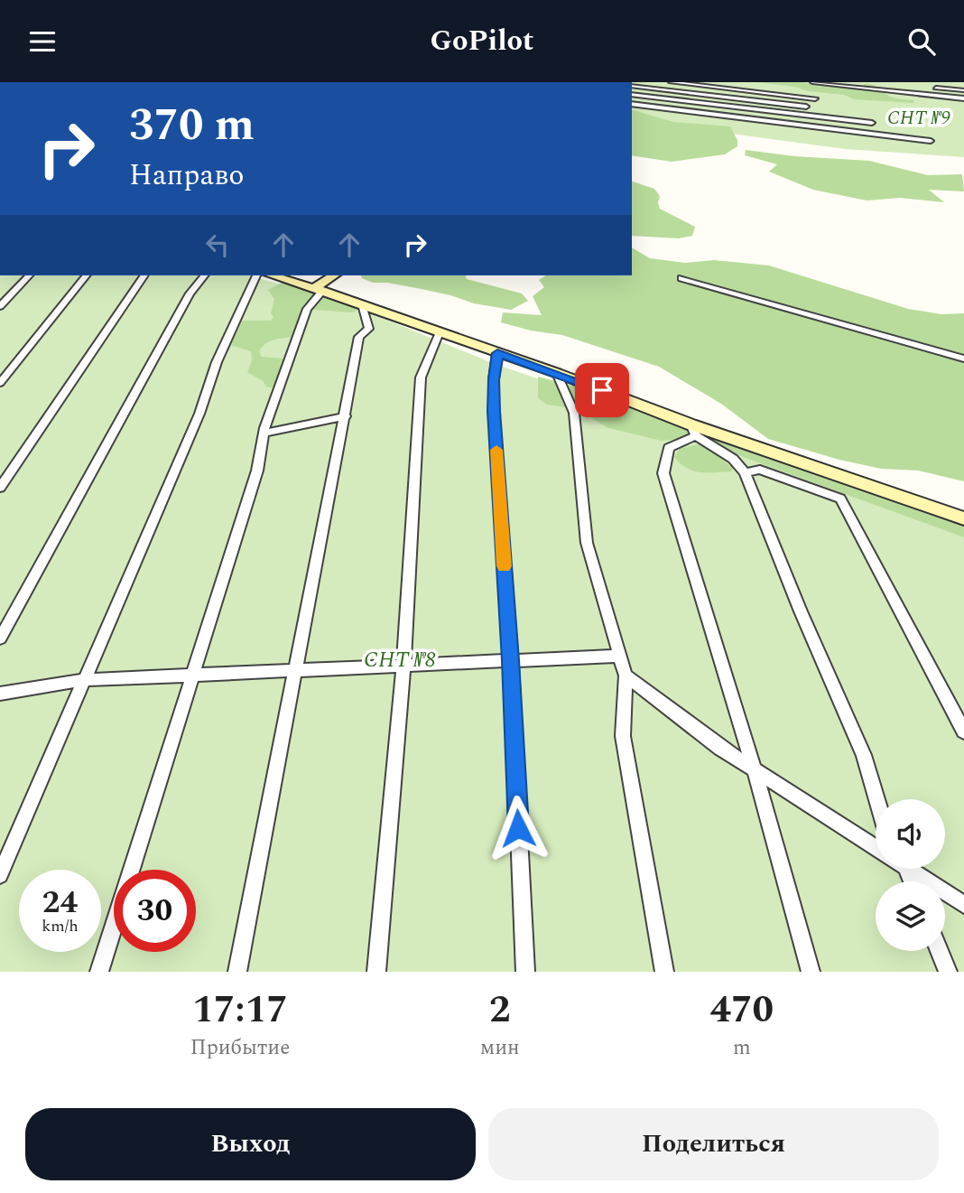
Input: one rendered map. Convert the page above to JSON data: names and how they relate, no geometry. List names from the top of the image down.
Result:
{
  "parks": ["СНТ №9", "СНТ №8"],
  "page": {
    "header": "GoPilot",
    "turn": ["370 m", "Направо"],
    "speed": "24 km/h",
    "limit": "30",
    "eta": [
      "17:17",
      "Прибытие",
      "2",
      "мин",
      "470",
      "m"
    ],
    "buttons": ["Выход", "Поделиться"]
  }
}
